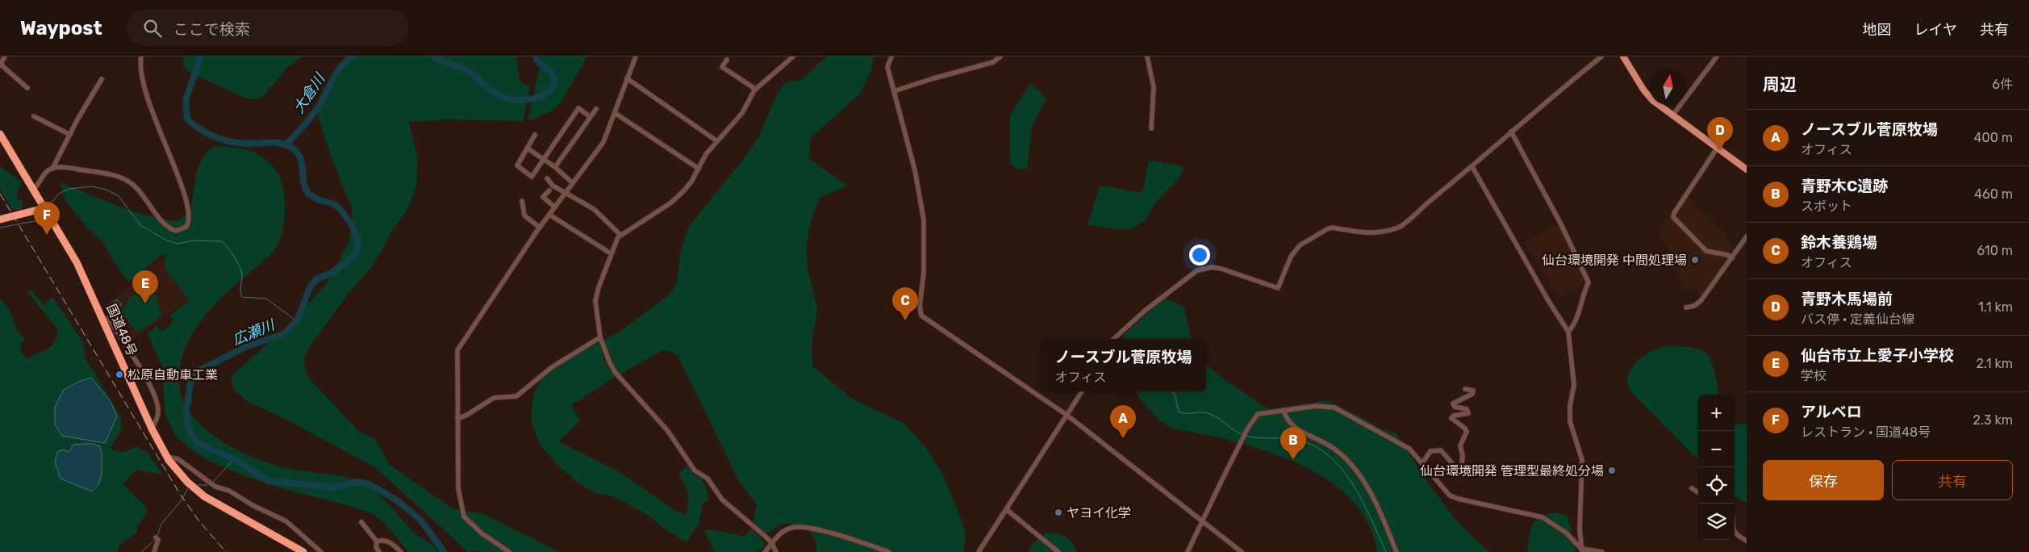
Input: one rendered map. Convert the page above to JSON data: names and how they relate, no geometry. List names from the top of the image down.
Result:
{
  "streets": {
    "highway": ["国道48号"]
  },
  "water": ["大倉川", "広瀬川"],
  "places": [
    "仙台環境開発 中間処理場",
    "松原自動車工業",
    "仙台環境開発 管理型最終処分場",
    "ヤヨイ化学"
  ],
  "north": "top",
  "page": {
    "header": "Waypost",
    "search": "ここで検索",
    "nav": ["地図", "レイヤ", "共有"],
    "heading": ["周辺", "6件"],
    "list": [
      {
        "mark": "A",
        "name": "ノースブル菅原牧場",
        "note": "オフィス",
        "value": "400 m"
      },
      {
        "mark": "B",
        "name": "青野木C遺跡",
        "note": "スポット",
        "value": "460 m"
      },
      {
        "mark": "C",
        "name": "鈴木養鶏場",
        "note": "オフィス",
        "value": "610 m"
      },
      {
        "mark": "D",
        "name": "青野木馬場前",
        "note": "バス停 · 定義仙台線",
        "value": "1.1 km"
      },
      {
        "mark": "E",
        "name": "仙台市立上愛子小学校",
        "note": "学校",
        "value": "2.1 km"
      },
      {
        "mark": "F",
        "name": "アルベロ",
        "note": "レストラン · 国道48号",
        "value": "2.3 km"
      }
    ],
    "pins": [
      "D",
      "F",
      "E",
      "C",
      "A",
      "B"
    ],
    "popup": ["ノースブル菅原牧場", "オフィス"],
    "map_buttons": ["+", "−"],
    "buttons": ["保存", "共有"]
  }
}
